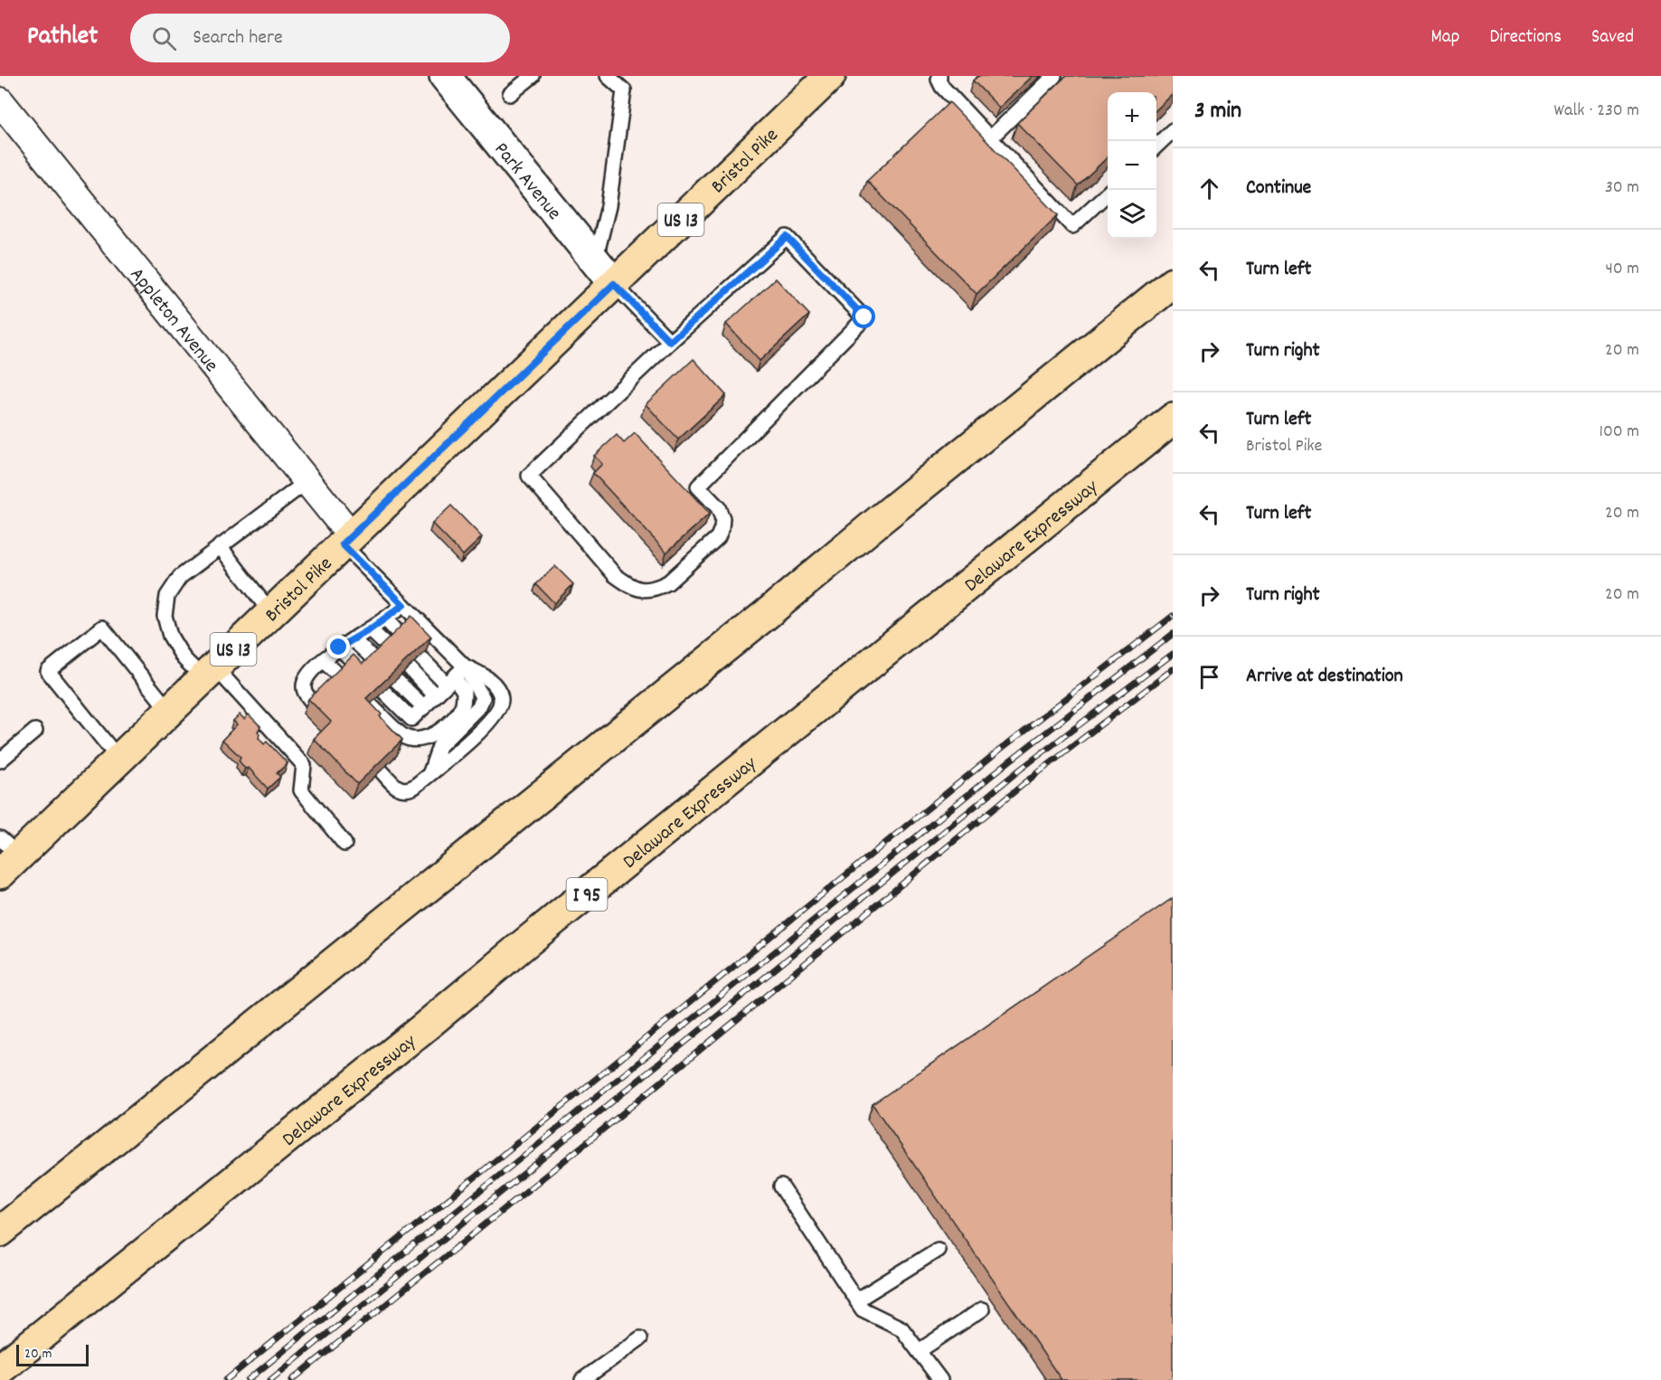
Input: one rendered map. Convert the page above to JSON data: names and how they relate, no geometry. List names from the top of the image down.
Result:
{
  "streets": {
    "main road": [
      "Bristol Pike",
      "US 13",
      "Delaware Expressway",
      "I 95"
    ],
    "street": ["Park Avenue", "Appleton Avenue"]
  },
  "crossings": [
    ["Bristol Pike", "Park Avenue"],
    ["Bristol Pike", "Appleton Avenue"]
  ],
  "scale_bar": "20 m",
  "page": {
    "header": "Pathlet",
    "search": "Search here",
    "nav": ["Map", "Directions", "Saved"],
    "heading": ["3 min", "Walk · 230 m"],
    "map_buttons": ["+", "−"],
    "list": [
      ["Continue", "30 m"],
      ["Turn left", "40 m"],
      ["Turn right", "20 m"],
      ["Turn left", "Bristol Pike", "100 m"],
      ["Turn left", "20 m"],
      ["Turn right", "20 m"],
      "Arrive at destination"
    ],
    "scale": "20 m"
  }
}
